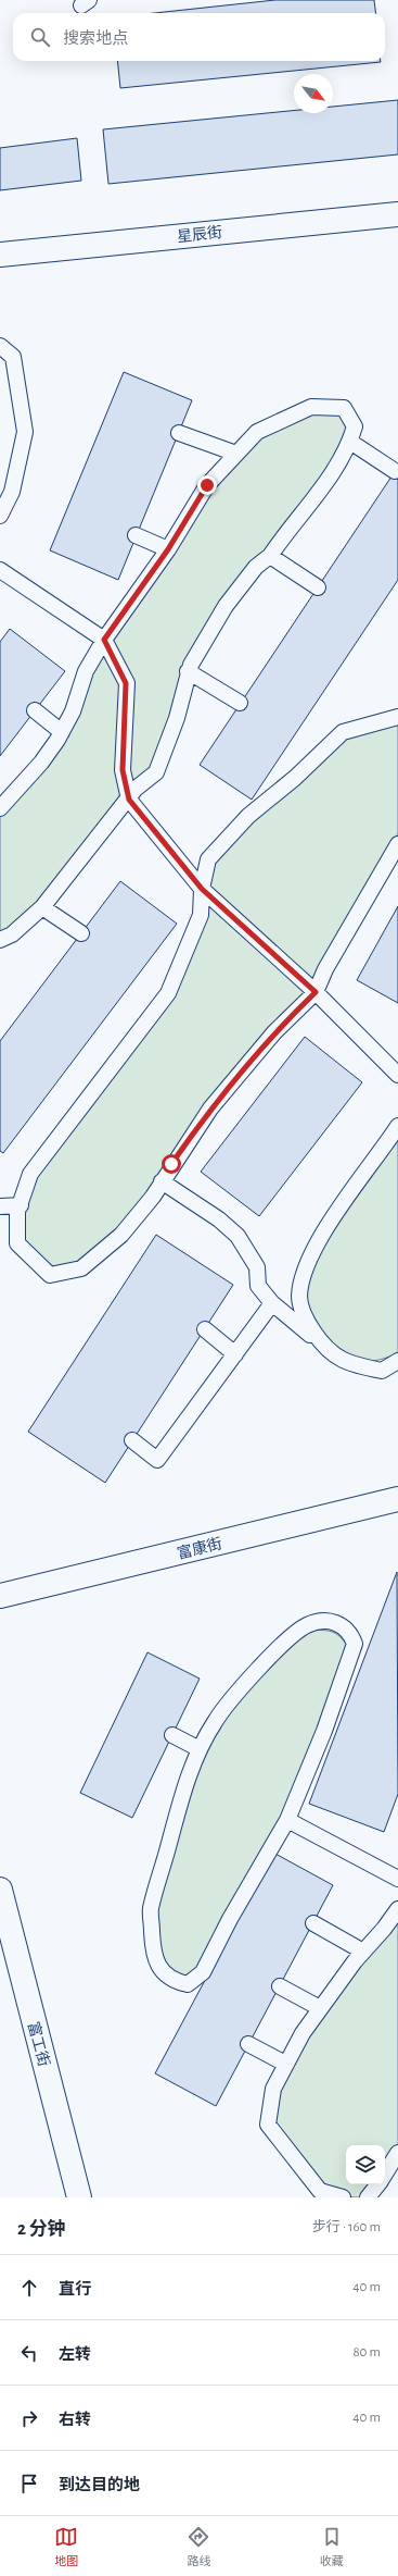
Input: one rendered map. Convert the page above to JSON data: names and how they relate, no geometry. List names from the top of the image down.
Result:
{
  "streets": {
    "street": ["星辰街", "富康街", "富工街"]
  },
  "north": "bottom right",
  "page": {
    "search": "搜索地点",
    "heading": ["2 分钟", "步行 · 160 m"],
    "list": [
      ["直行", "40 m"],
      ["左转", "80 m"],
      ["右转", "40 m"],
      "到达目的地"
    ],
    "nav": ["地图", "路线", "收藏"]
  }
}
